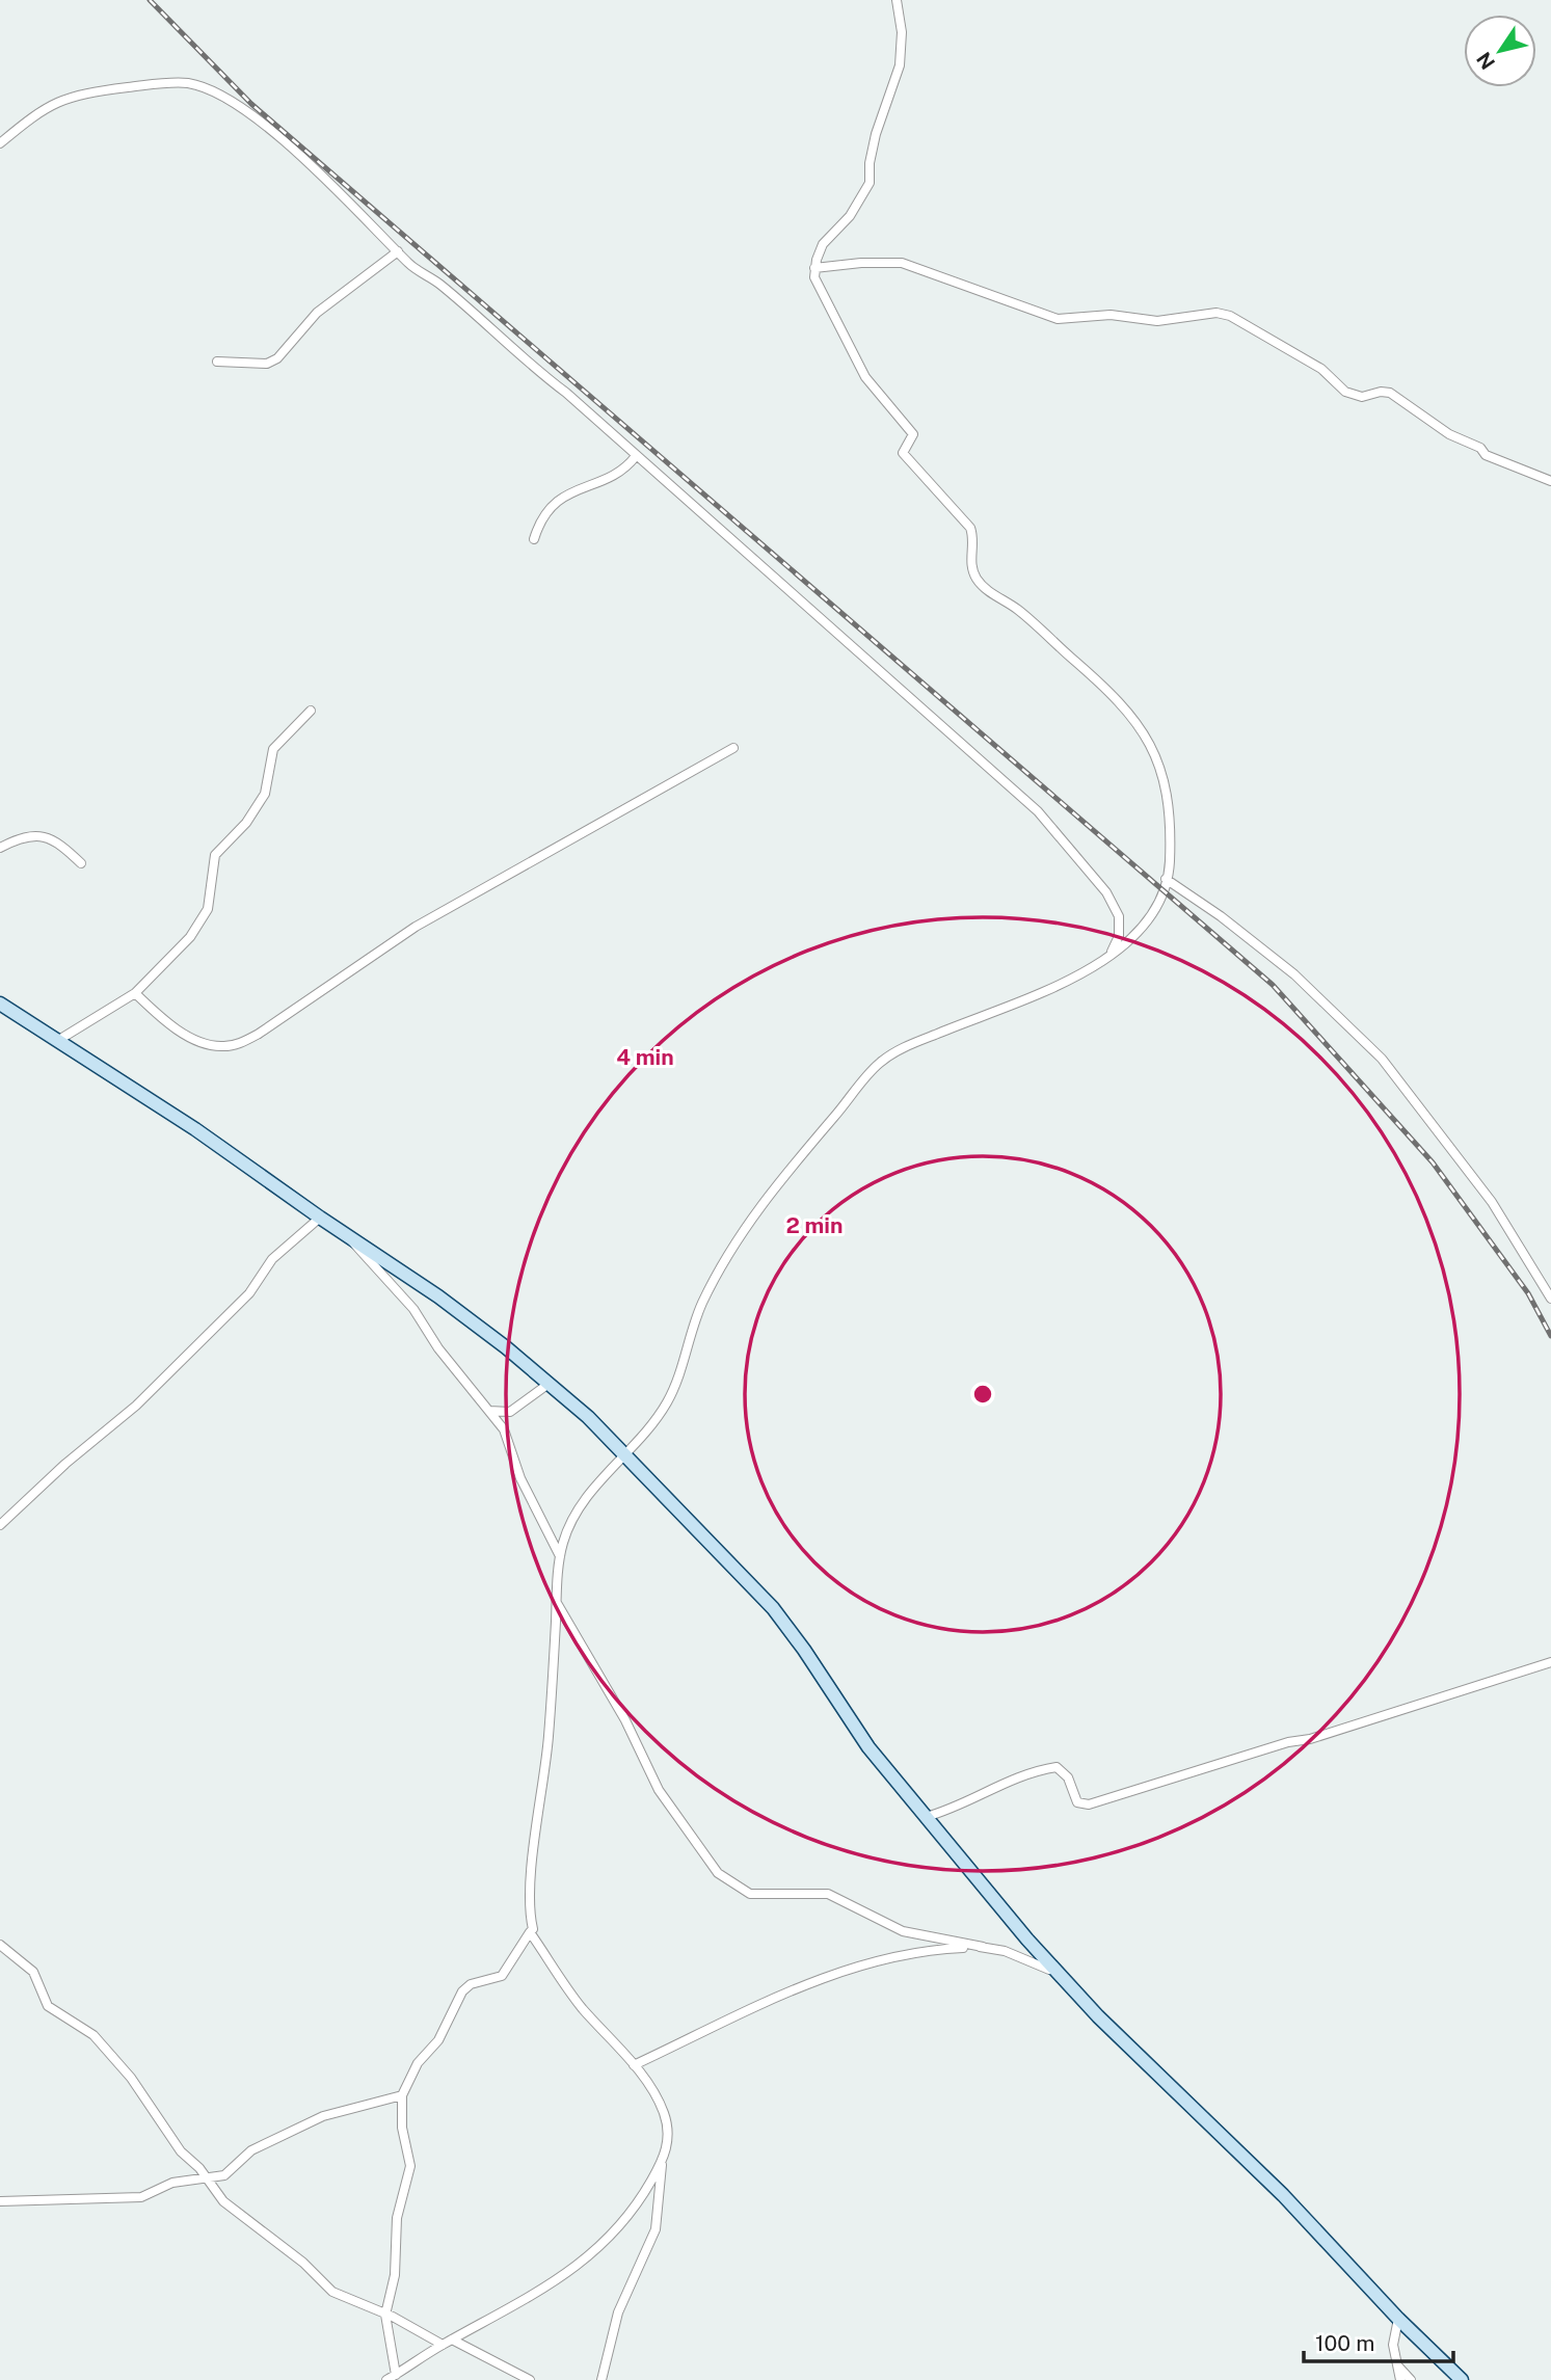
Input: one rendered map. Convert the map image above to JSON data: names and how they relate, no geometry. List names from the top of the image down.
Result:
{
  "scale_bar": "100 m",
  "north": "bottom left",
  "rings": ["4 min", "2 min"]
}
